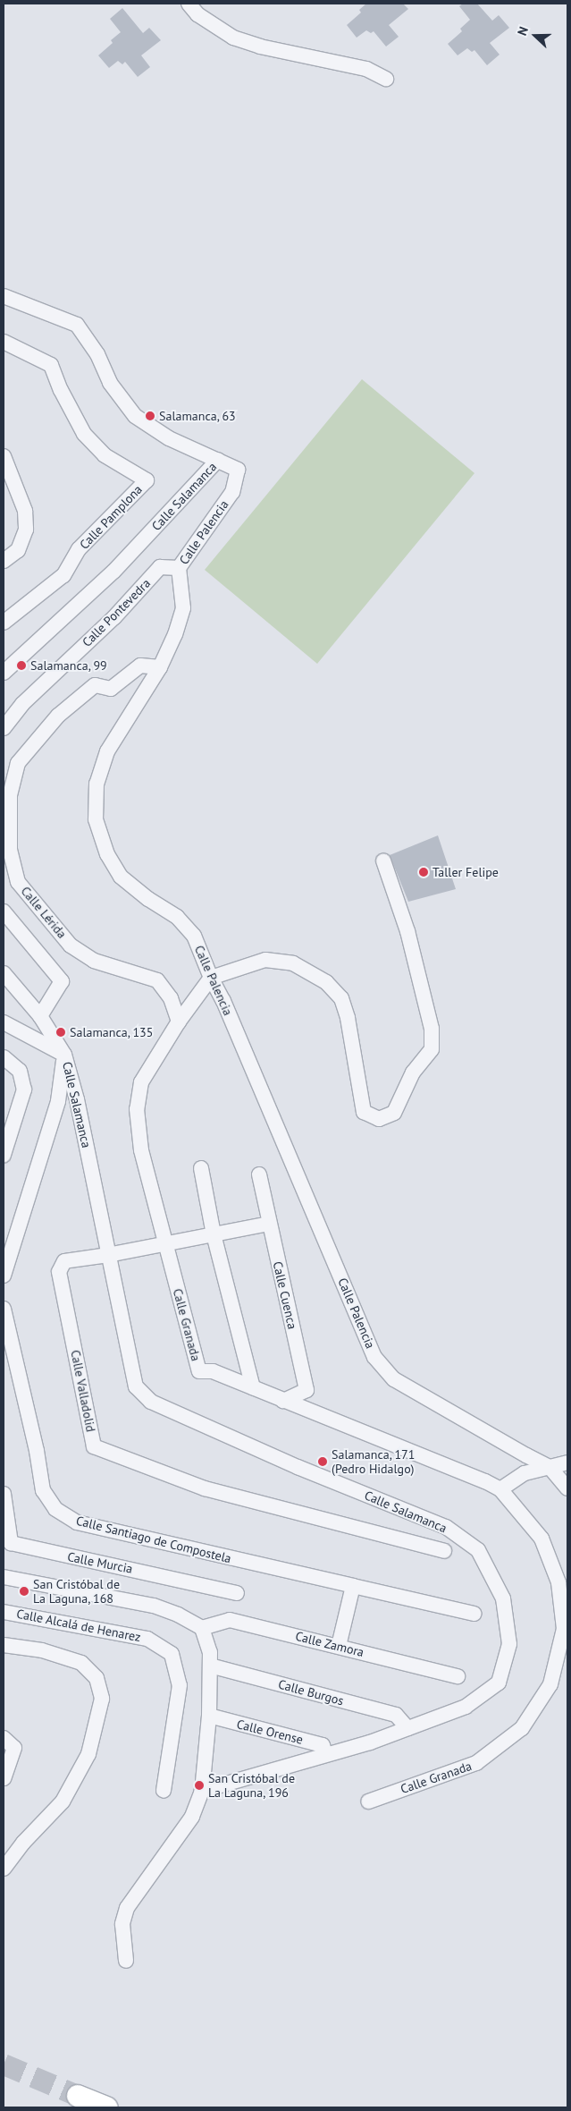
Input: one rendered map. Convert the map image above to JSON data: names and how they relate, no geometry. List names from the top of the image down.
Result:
{
  "streets": {
    "street": [
      "Calle Salamanca",
      "Calle Pamplona",
      "Calle Palencia",
      "Calle Pontevedra",
      "Calle Lérida",
      "Calle Cuenca",
      "Calle Granada",
      "Calle Valladolid",
      "Calle Santiago de Compostela",
      "Calle Murcia",
      "Calle Alcalá de Henarez",
      "Calle Zamora",
      "Calle Burgos",
      "Calle Orense"
    ]
  },
  "crossings": [
    ["Calle Salamanca", "Calle Palencia"],
    ["Calle Salamanca", "Calle Valladolid"],
    ["Calle Salamanca", "Calle Burgos"],
    ["Calle Salamanca", "Calle Orense"],
    ["Calle Palencia", "Calle Pontevedra"],
    ["Calle Palencia", "Calle Lérida"],
    ["Calle Palencia", "Calle Granada"],
    ["Calle Lérida", "Calle Granada"],
    ["Calle Cuenca", "Calle Granada"],
    ["Calle Cuenca", "Calle Valladolid"],
    ["Calle Granada", "Calle Valladolid"]
  ],
  "places": [
    "Salamanca, 63",
    "Salamanca, 99",
    "Taller Felipe",
    "Salamanca, 135",
    "Salamanca, 171 (Pedro Hidalgo)",
    "San Cristóbal de La Laguna, 168",
    "San Cristóbal de La Laguna, 196"
  ],
  "north": "left"
}
